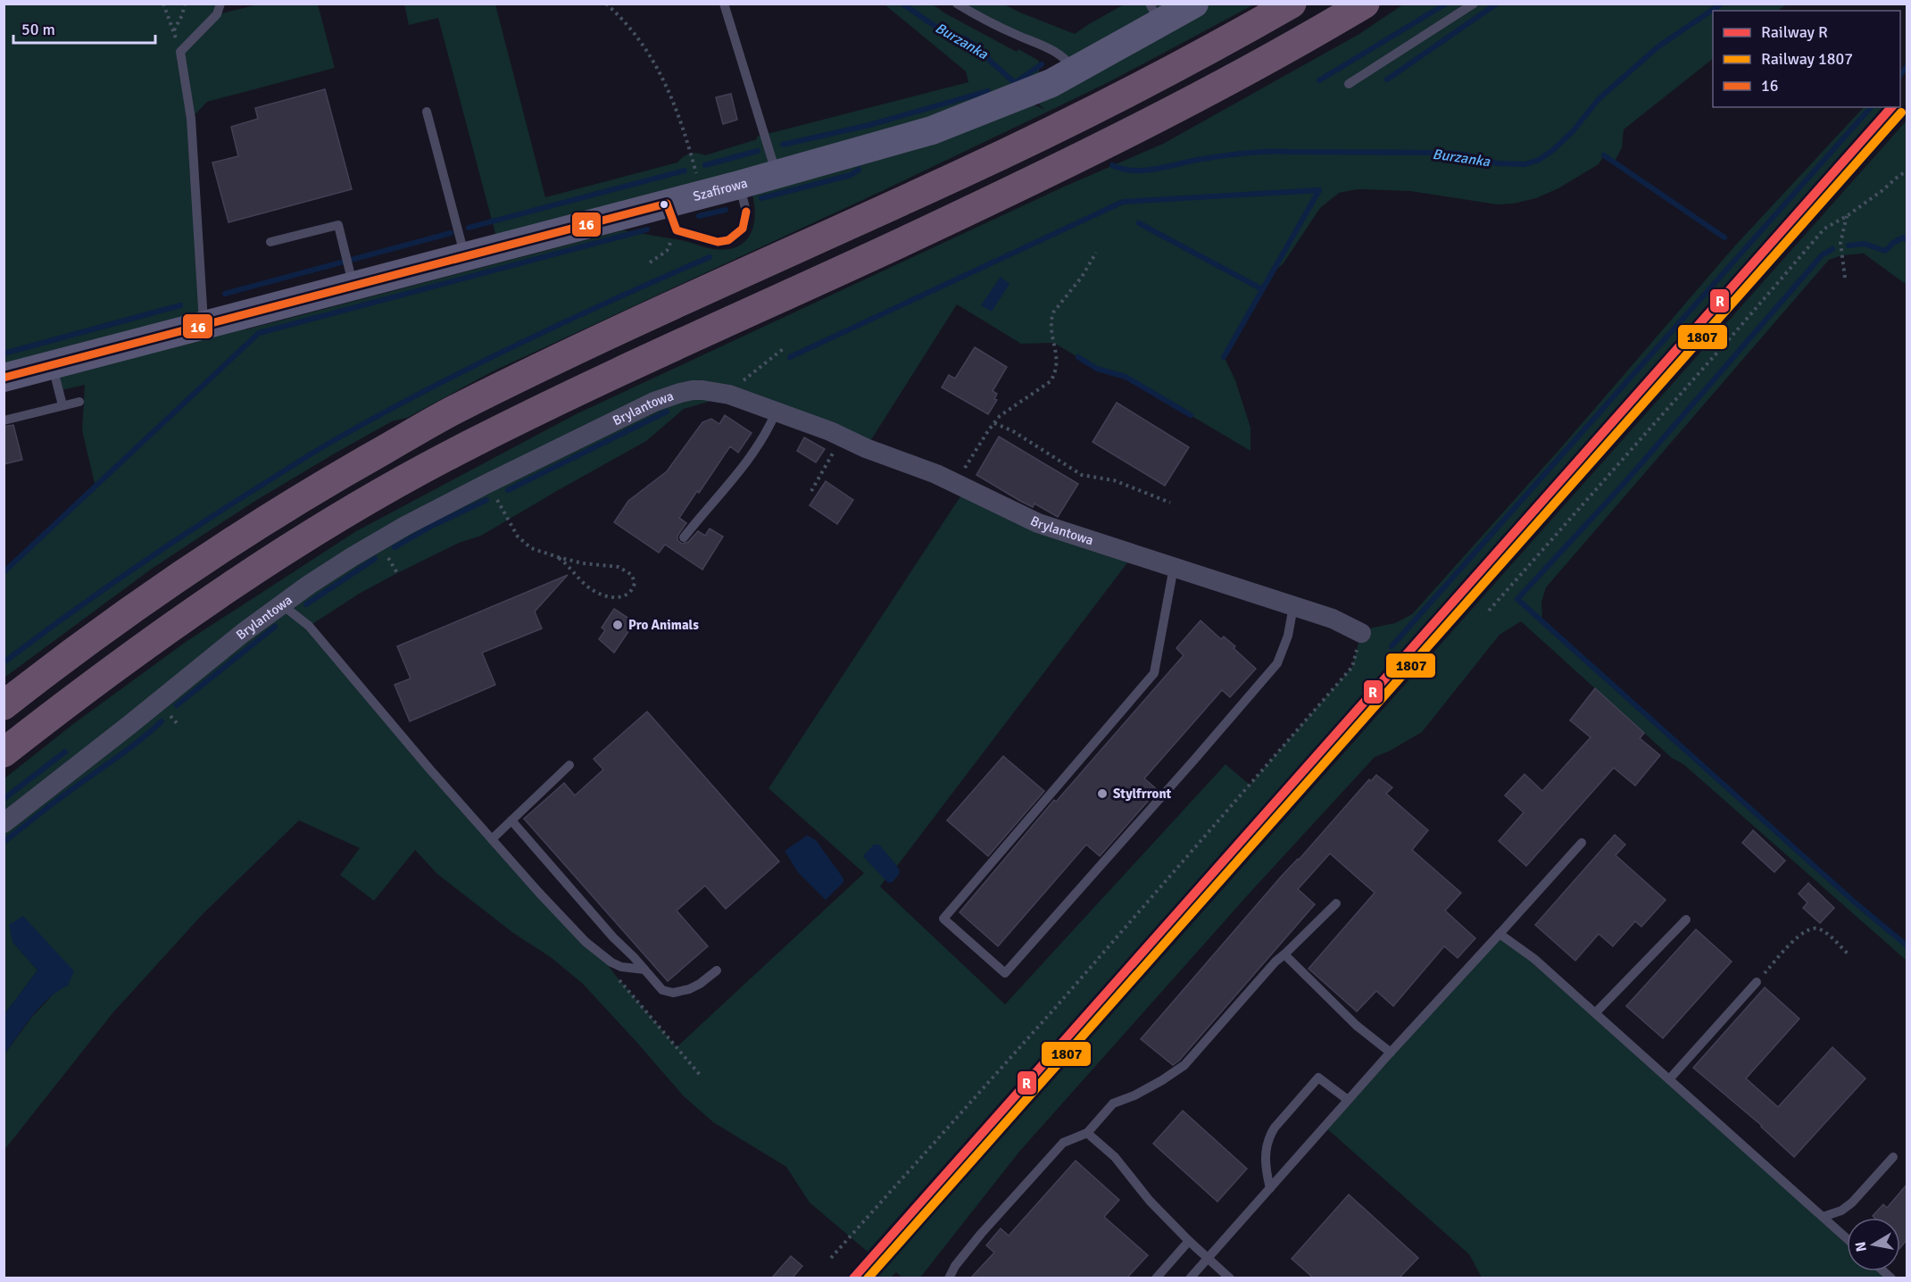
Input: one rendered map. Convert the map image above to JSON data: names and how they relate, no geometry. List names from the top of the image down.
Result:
{
  "streets": {
    "street": ["Szafirowa", "Brylantowa"]
  },
  "water": ["Burzanka"],
  "places": ["Pro Animals", "Stylfrront"],
  "lines": ["rail line R", "rail line 1807", "transit line 16"],
  "legend": ["Railway R", "Railway 1807", "16"],
  "scale_bar": "50 m",
  "north": "left"
}
